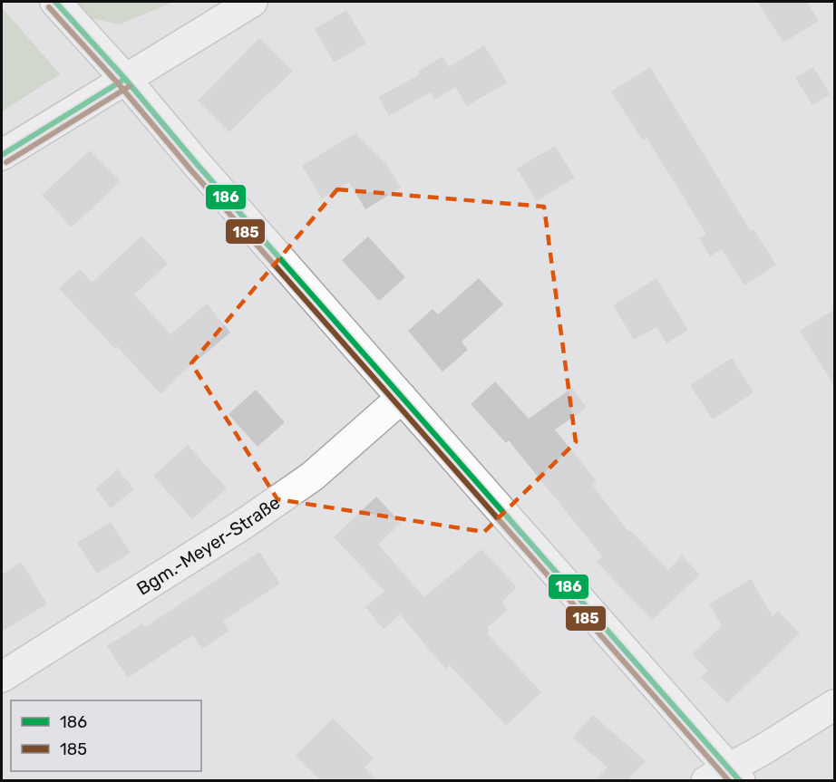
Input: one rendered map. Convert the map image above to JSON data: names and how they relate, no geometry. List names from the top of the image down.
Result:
{
  "streets": {
    "street": ["Bgm.-Meyer-Straße"]
  },
  "lines": ["transit line 186", "transit line 185"],
  "legend": ["186", "185"]
}
